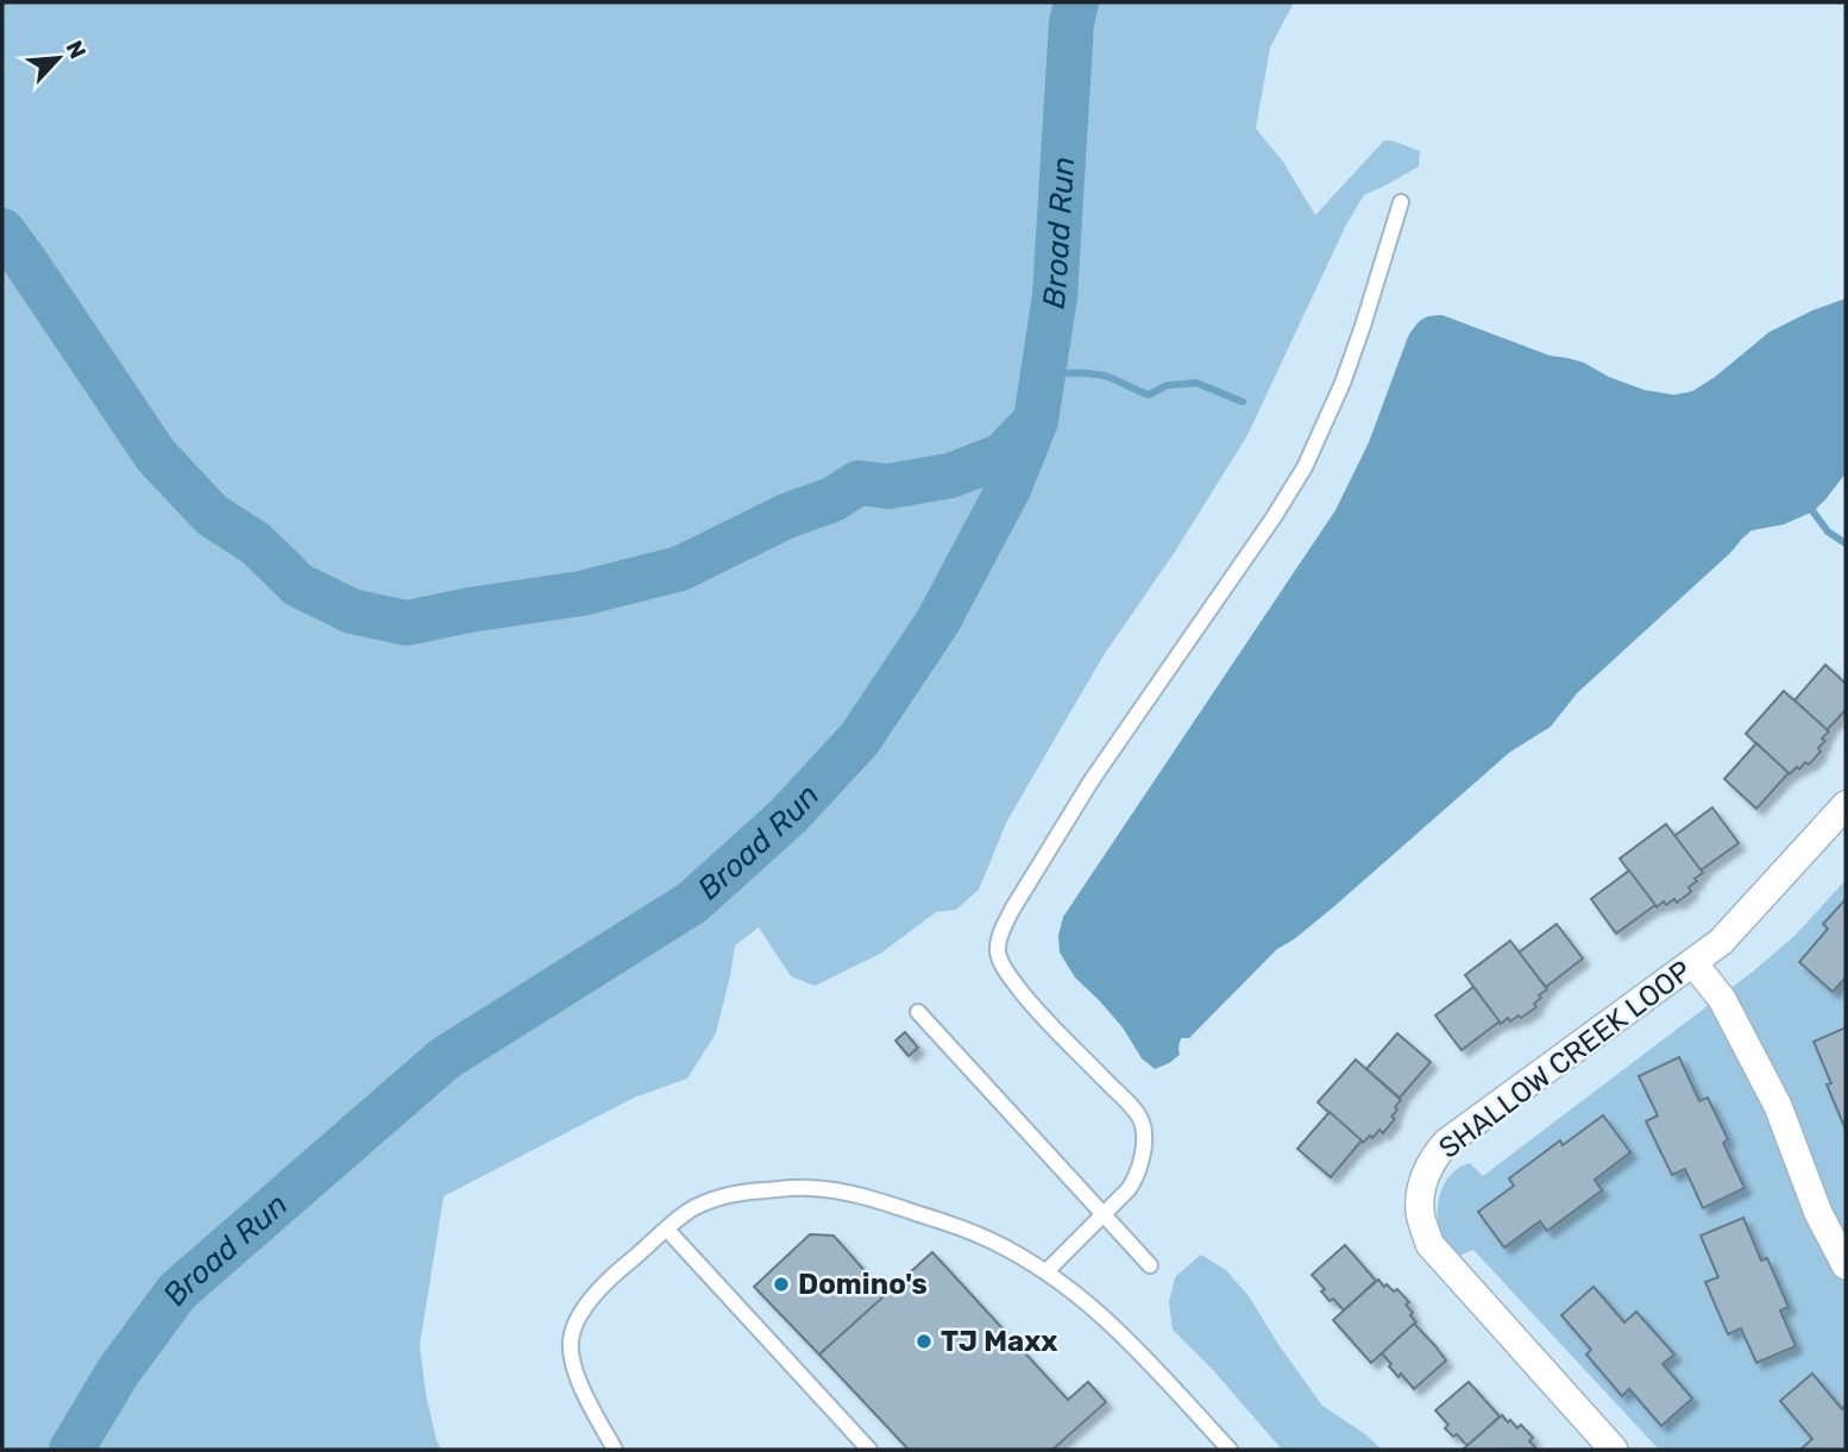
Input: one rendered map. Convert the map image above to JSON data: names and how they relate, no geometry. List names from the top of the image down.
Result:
{
  "streets": {
    "street": ["SHALLOW CREEK LOOP"]
  },
  "water": ["Broad Run"],
  "places": ["Domino's", "TJ Maxx"],
  "north": "top right"
}
